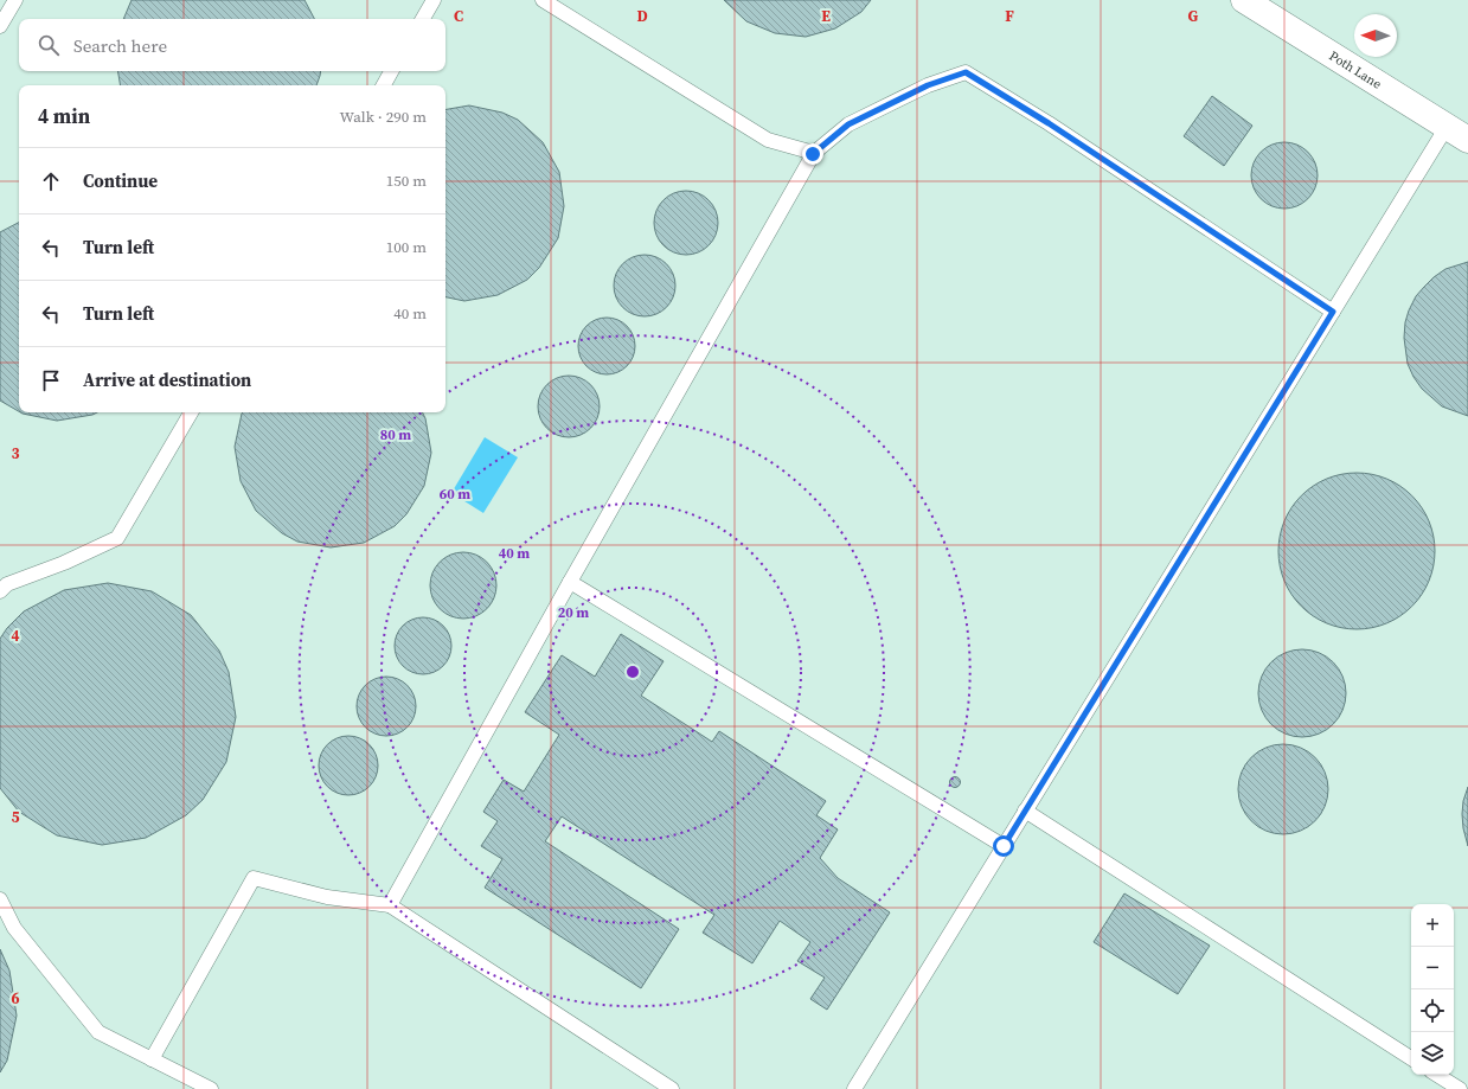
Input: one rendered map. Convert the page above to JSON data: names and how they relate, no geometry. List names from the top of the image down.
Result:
{
  "streets": {
    "street": ["Poth Lane"]
  },
  "north": "left",
  "page": {
    "search": "Search here",
    "heading": ["4 min", "Walk · 290 m"],
    "list": [
      ["Continue", "150 m"],
      ["Turn left", "100 m"],
      ["Turn left", "40 m"],
      "Arrive at destination"
    ],
    "map_buttons": ["+", "−"]
  },
  "grid": {
    "columns": [
      "C",
      "D",
      "E",
      "F",
      "G"
    ],
    "rows": [
      "3",
      "4",
      "5",
      "6"
    ]
  },
  "rings": [
    "80 m",
    "60 m",
    "40 m",
    "20 m"
  ]
}
